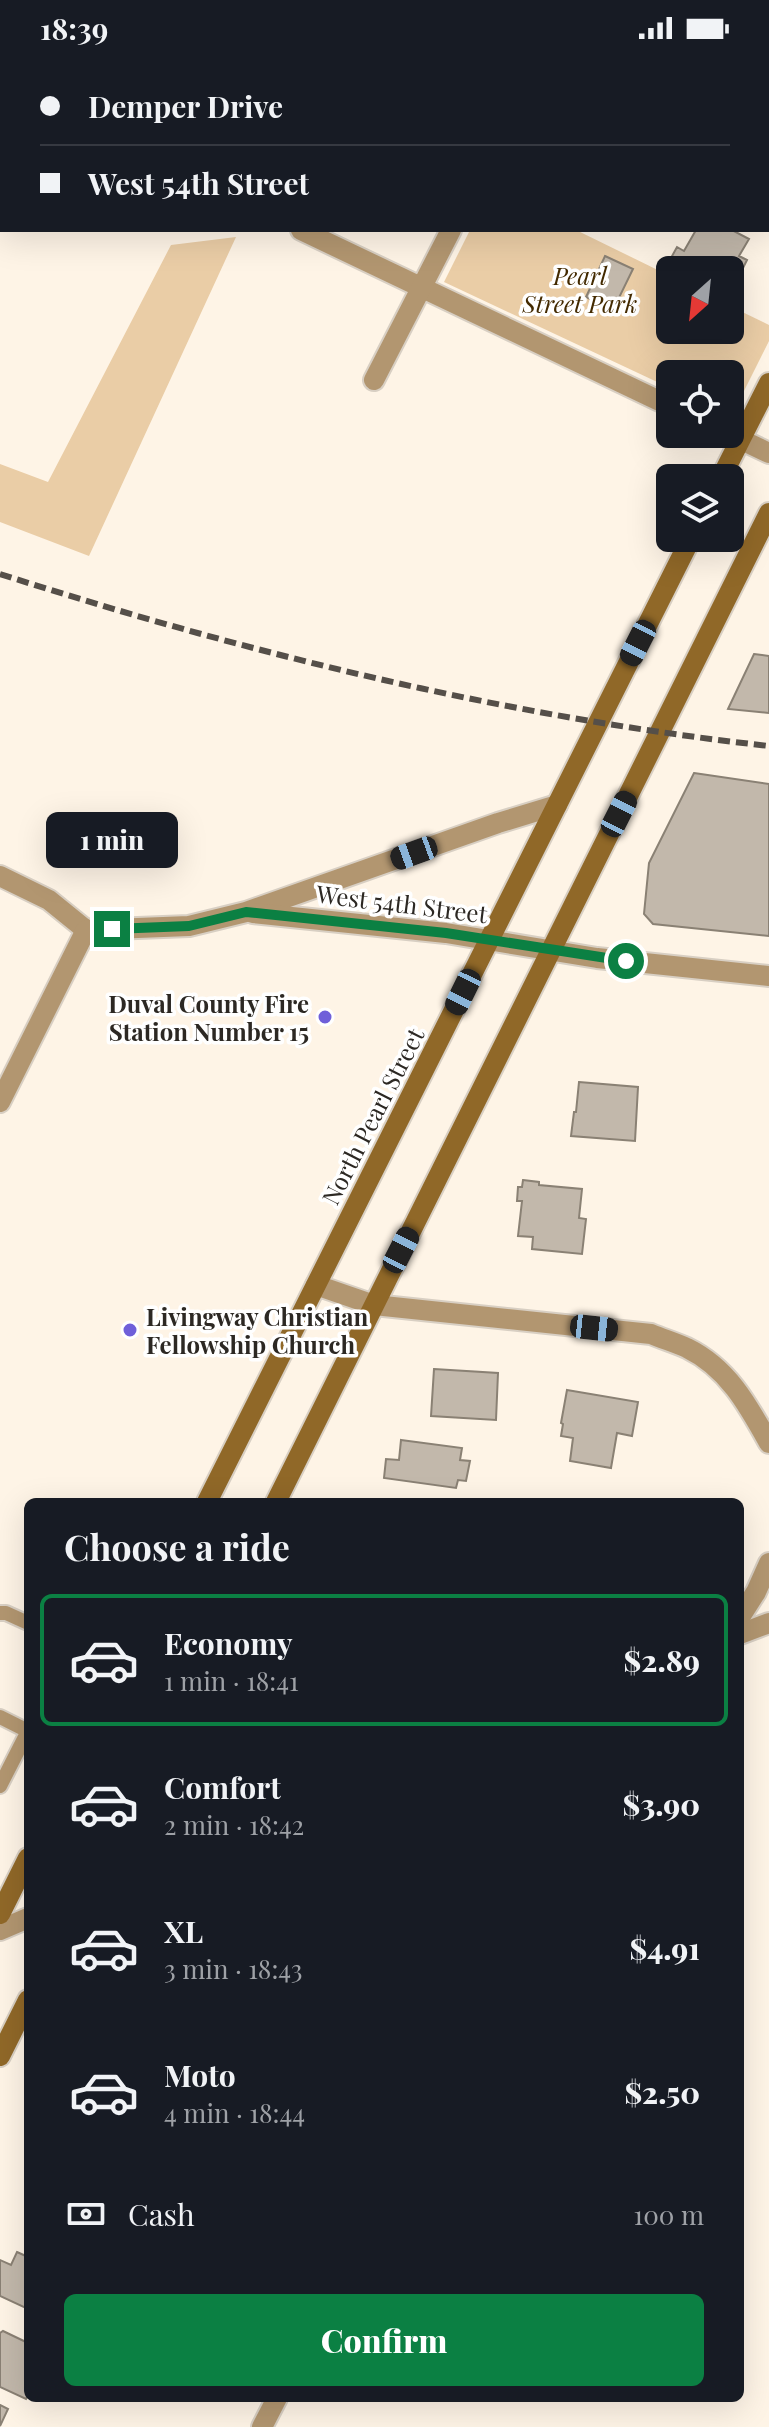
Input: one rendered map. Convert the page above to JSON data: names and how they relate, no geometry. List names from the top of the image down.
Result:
{
  "streets": {
    "street": ["West 54th Street", "North Pearl Street"]
  },
  "crossings": [
    ["West 54th Street", "North Pearl Street"]
  ],
  "parks": ["Pearl Street Park"],
  "places": ["Duval County Fire Station Number 15", "Livingway Christian Fellowship Church"],
  "north": "bottom left",
  "page": {
    "status": "18:39",
    "banner": ["Demper Drive", "West 54th Street"],
    "bubble": "1 min",
    "heading": "Choose a ride",
    "list": [
      {
        "name": "Economy",
        "note": "1 min · 18:41",
        "value": "$2.89"
      },
      {
        "name": "Comfort",
        "note": "2 min · 18:42",
        "value": "$3.90"
      },
      {
        "name": "XL",
        "note": "3 min · 18:43",
        "value": "$4.91"
      },
      {
        "name": "Moto",
        "note": "4 min · 18:44",
        "value": "$2.50"
      }
    ],
    "pay": ["Cash", "100 m"],
    "buttons": "Confirm"
  }
}
